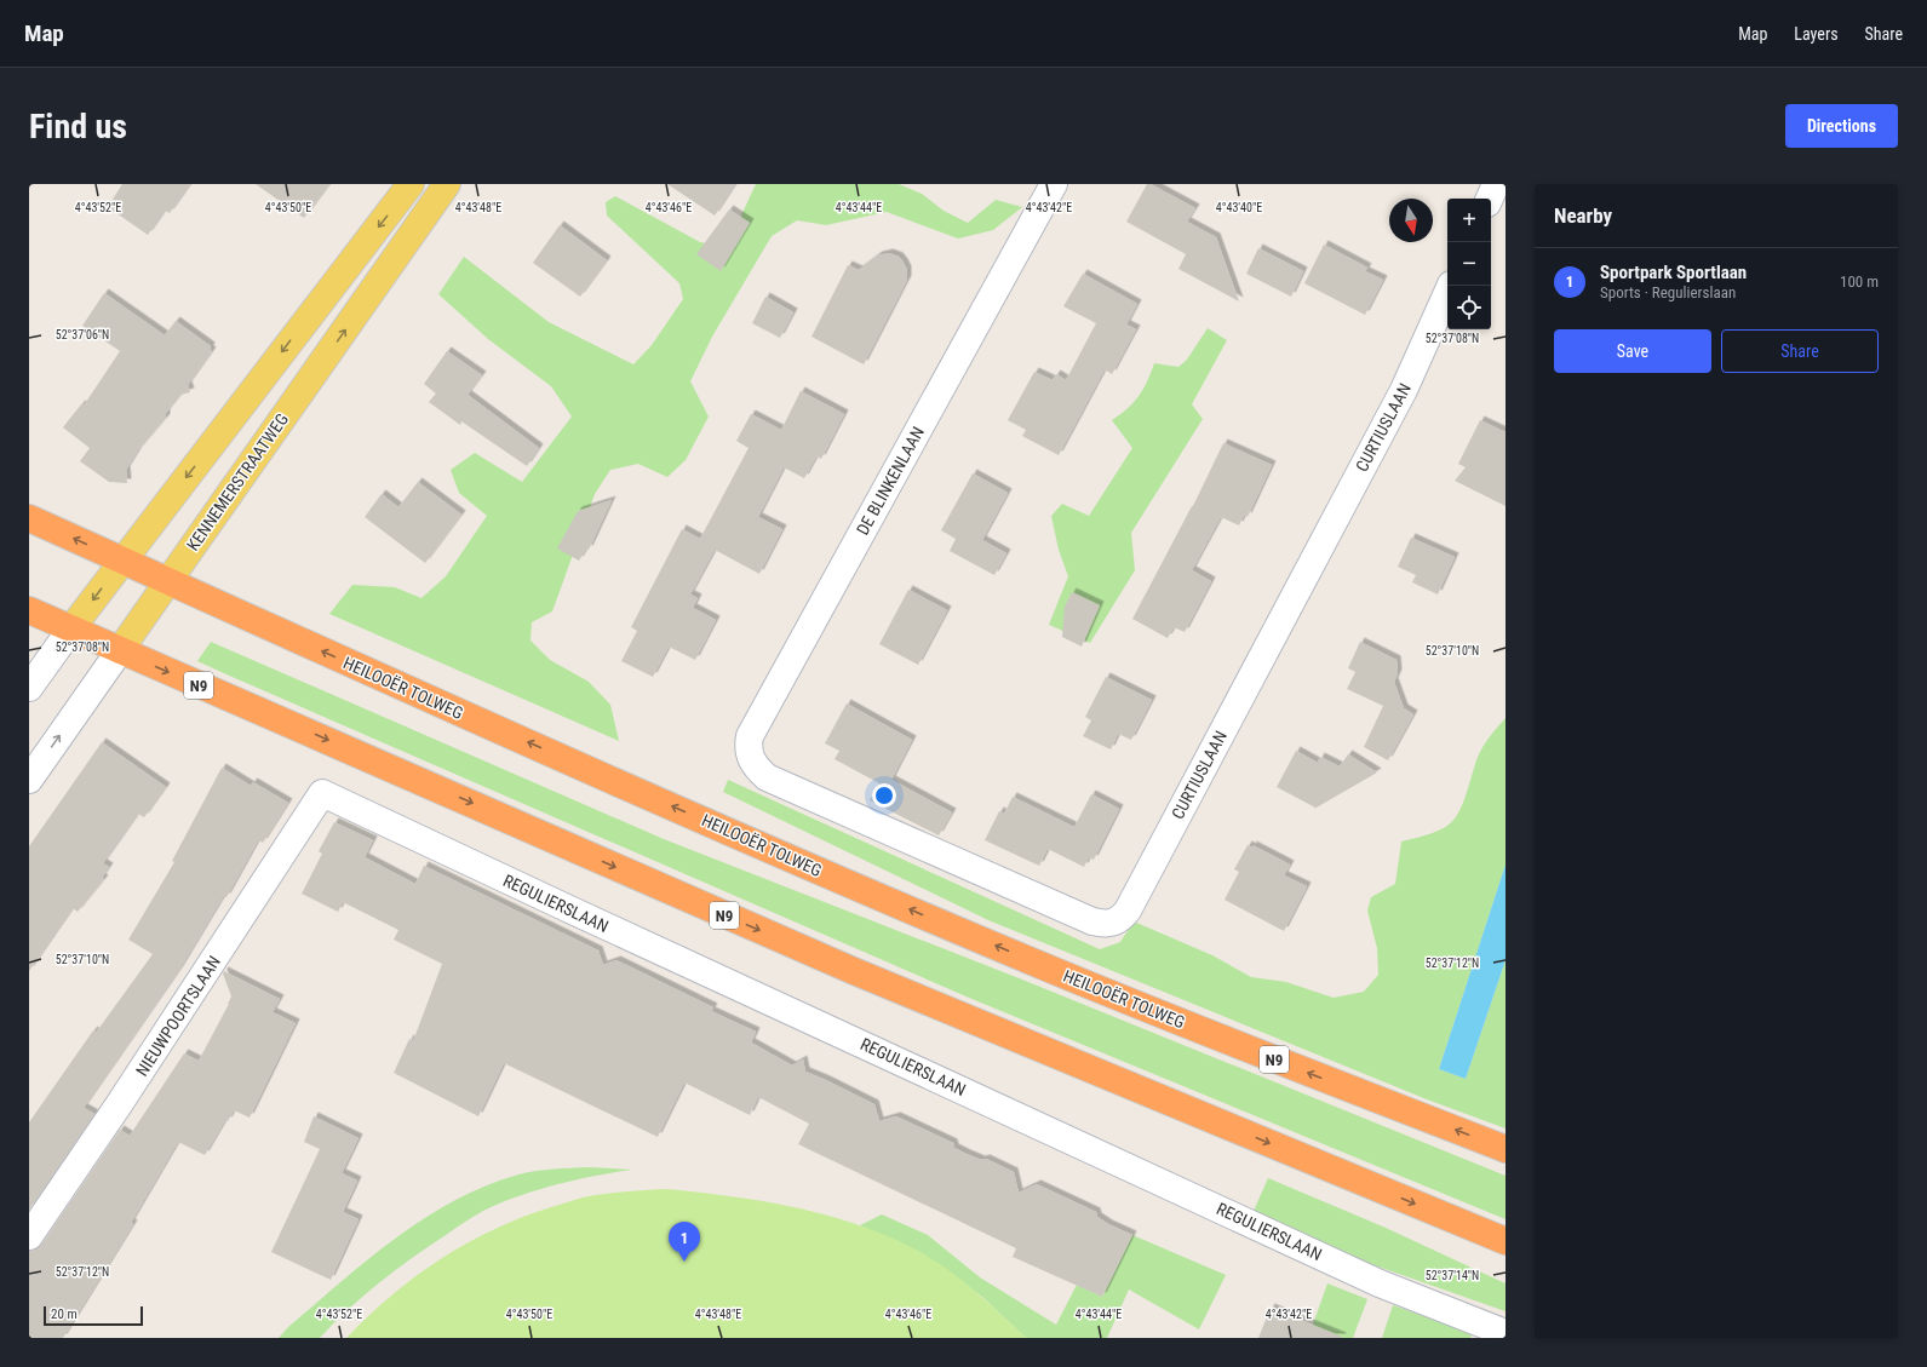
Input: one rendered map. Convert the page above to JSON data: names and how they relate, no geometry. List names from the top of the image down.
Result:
{
  "streets": {
    "highway": ["N9", "HEILOOËR TOLWEG"],
    "main road": ["KENNEMERSTRAATWEG"],
    "street": [
      "CURTIUSLAAN",
      "DE BLINKENLAAN",
      "REGULIERSLAAN",
      "NIEUWPOORTSLAAN"
    ]
  },
  "crossings": [
    ["CURTIUSLAAN", "DE BLINKENLAAN"],
    ["KENNEMERSTRAATWEG", "N9"],
    ["KENNEMERSTRAATWEG", "HEILOOËR TOLWEG"],
    ["REGULIERSLAAN", "NIEUWPOORTSLAAN"]
  ],
  "scale_bar": "20 m",
  "north": "bottom",
  "page": {
    "header": "Map",
    "nav": ["Map", "Layers", "Share"],
    "buttons": [
      "Directions",
      ["Save", "Share"]
    ],
    "title": "Find us",
    "heading": "Nearby",
    "map_buttons": ["+", "−"],
    "list": [
      {
        "mark": "1",
        "name": "Sportpark Sportlaan",
        "note": "Sports · Regulierslaan",
        "value": "100 m"
      }
    ],
    "pins": "1",
    "scale": "20 m"
  },
  "coordinates": [
    "4°43'52\"E",
    "4°43'50\"E",
    "4°43'48\"E",
    "4°43'46\"E",
    "4°43'44\"E",
    "4°43'42\"E",
    "4°43'40\"E",
    "52°37'06\"N",
    "52°37'08\"N",
    "52°37'10\"N",
    "52°37'12\"N",
    "52°37'14\"N"
  ]
}
